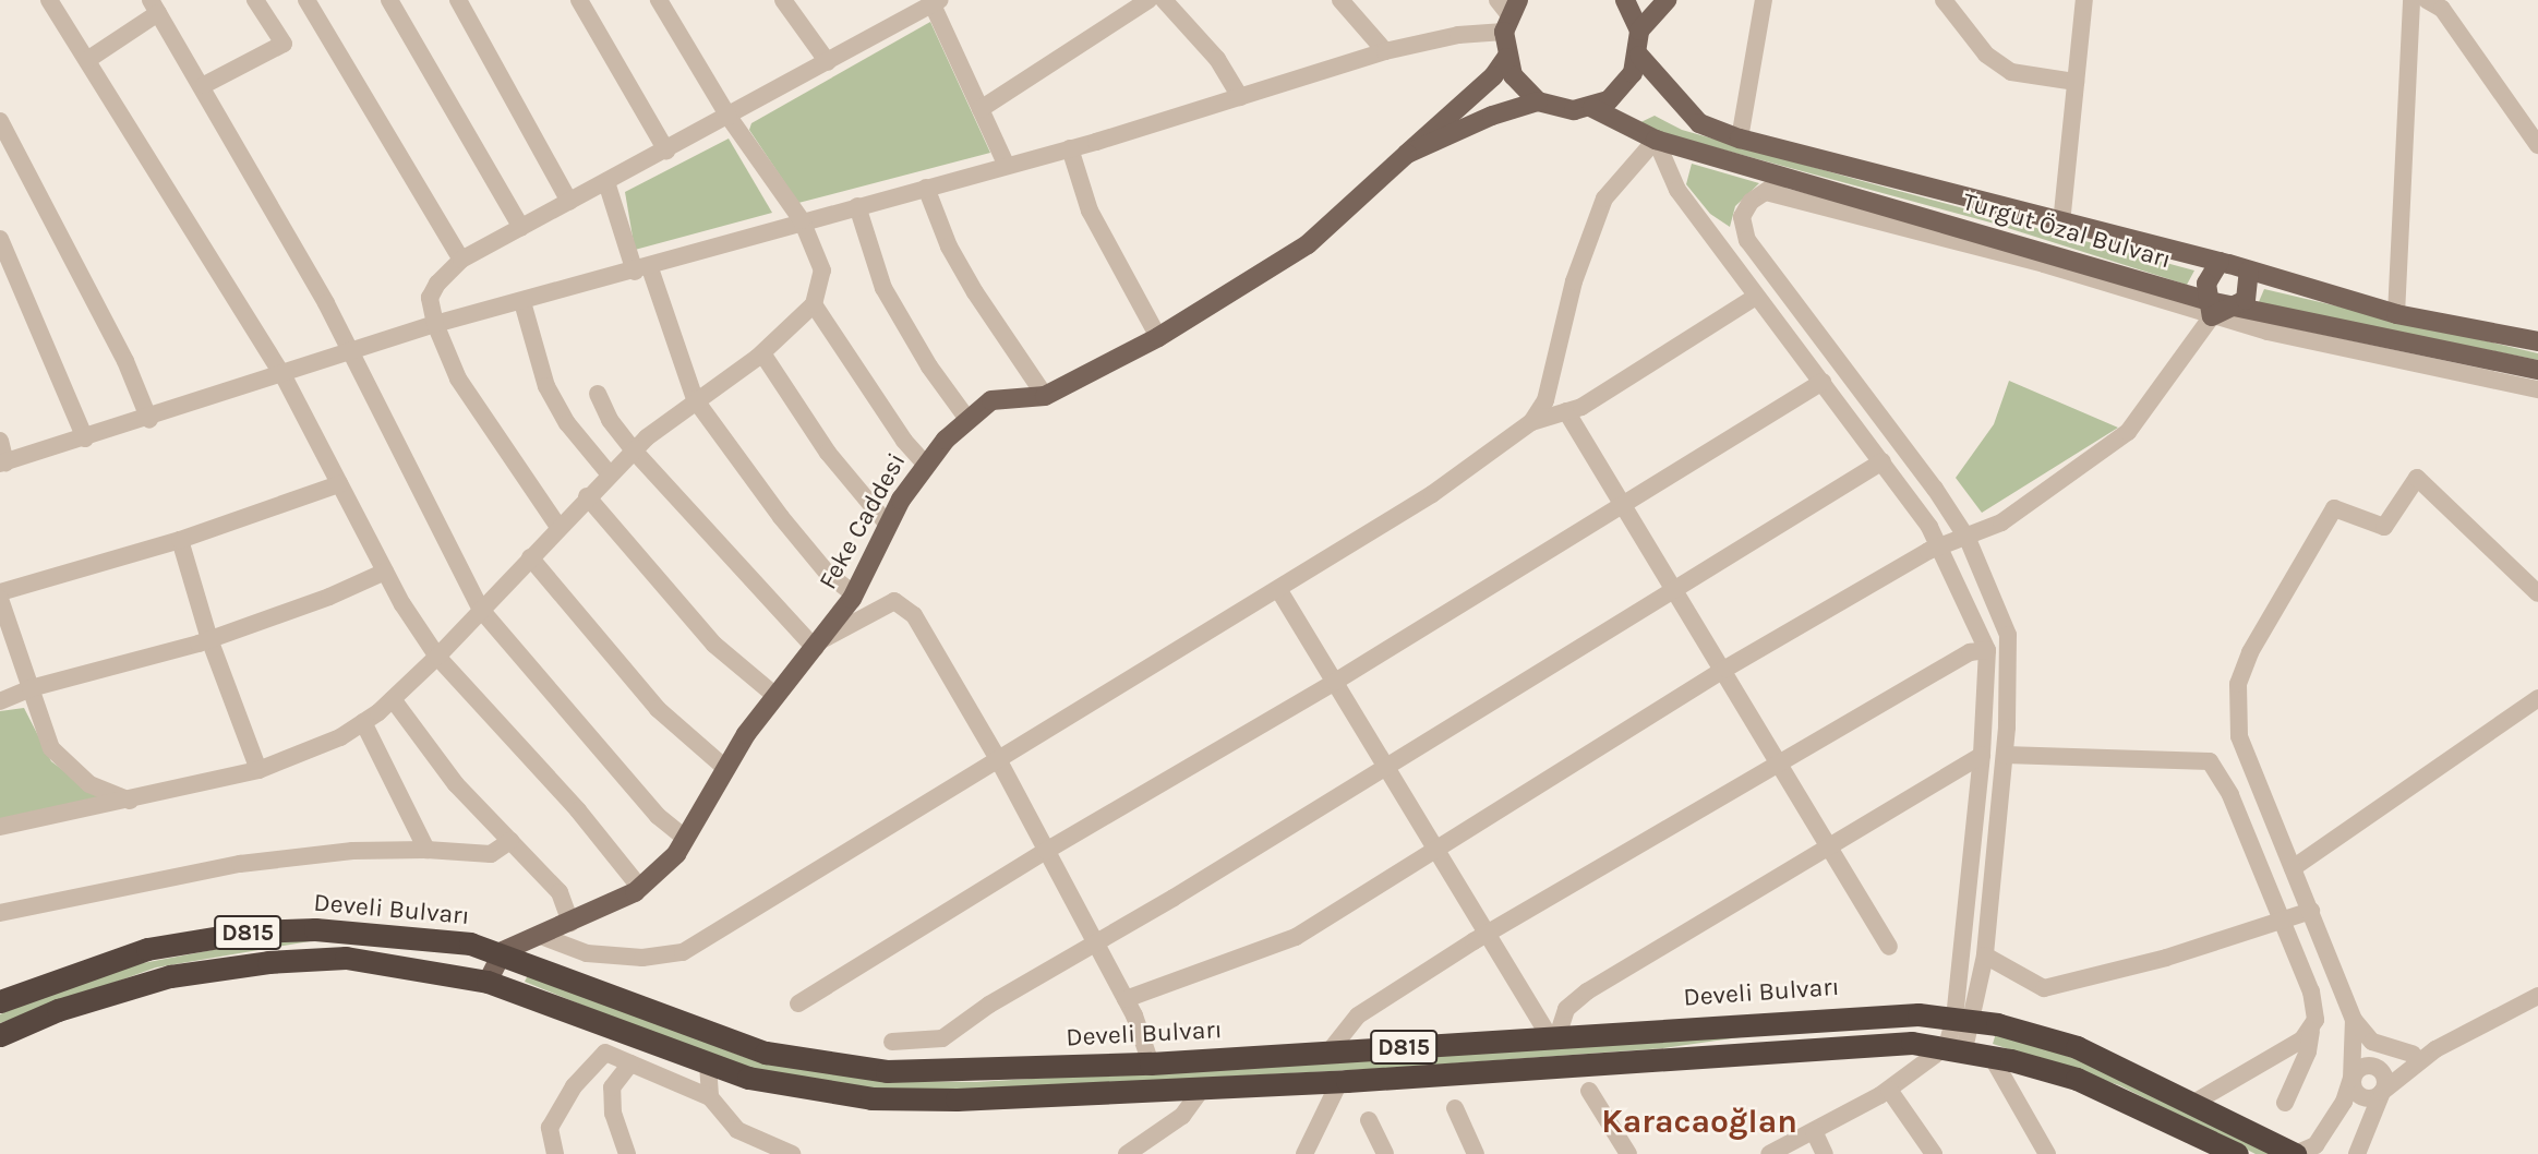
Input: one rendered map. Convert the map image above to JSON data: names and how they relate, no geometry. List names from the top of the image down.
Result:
{
  "streets": {
    "highway": ["Develi Bulvarı", "D815"],
    "main road": ["Turgut Özal Bulvarı", "Feke Caddesi"]
  },
  "crossings": [
    ["Feke Caddesi", "Develi Bulvarı"]
  ],
  "districts": ["Karacaoğlan"]
}
